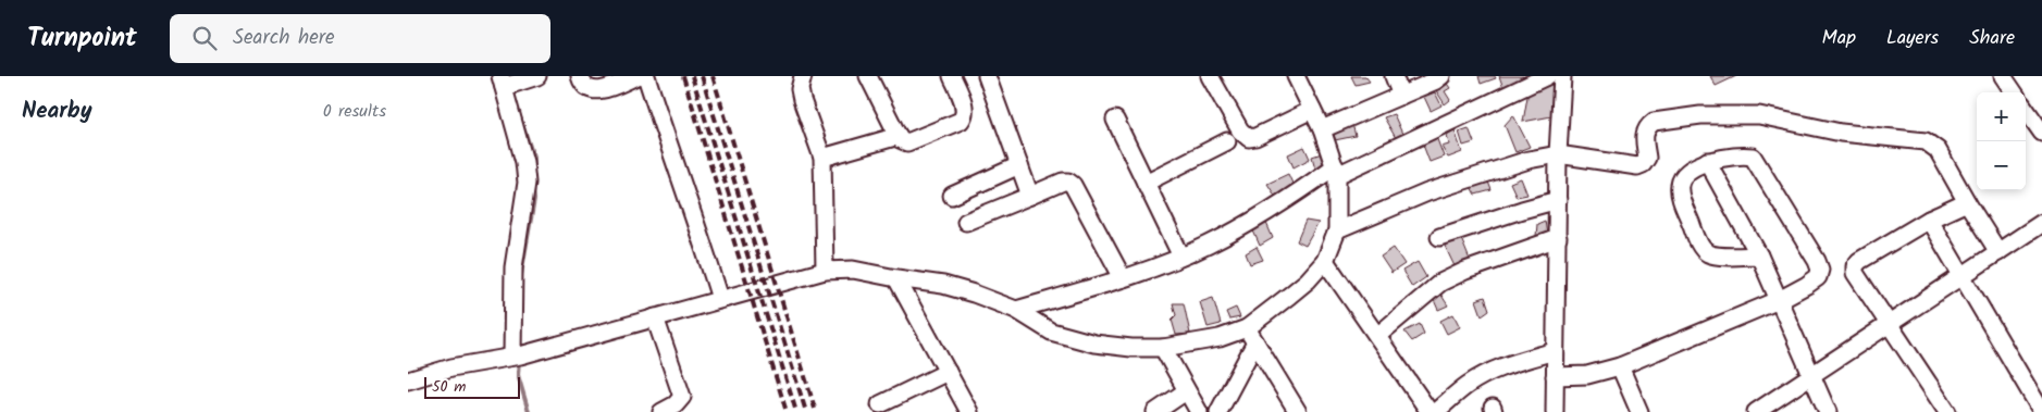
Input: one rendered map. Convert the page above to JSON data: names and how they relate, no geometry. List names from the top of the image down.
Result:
{
  "scale_bar": "50 m",
  "page": {
    "header": "Turnpoint",
    "search": "Search here",
    "nav": ["Map", "Layers", "Share"],
    "heading": ["Nearby", "0 results"],
    "map_buttons": ["+", "−"],
    "scale": "50 m"
  }
}
